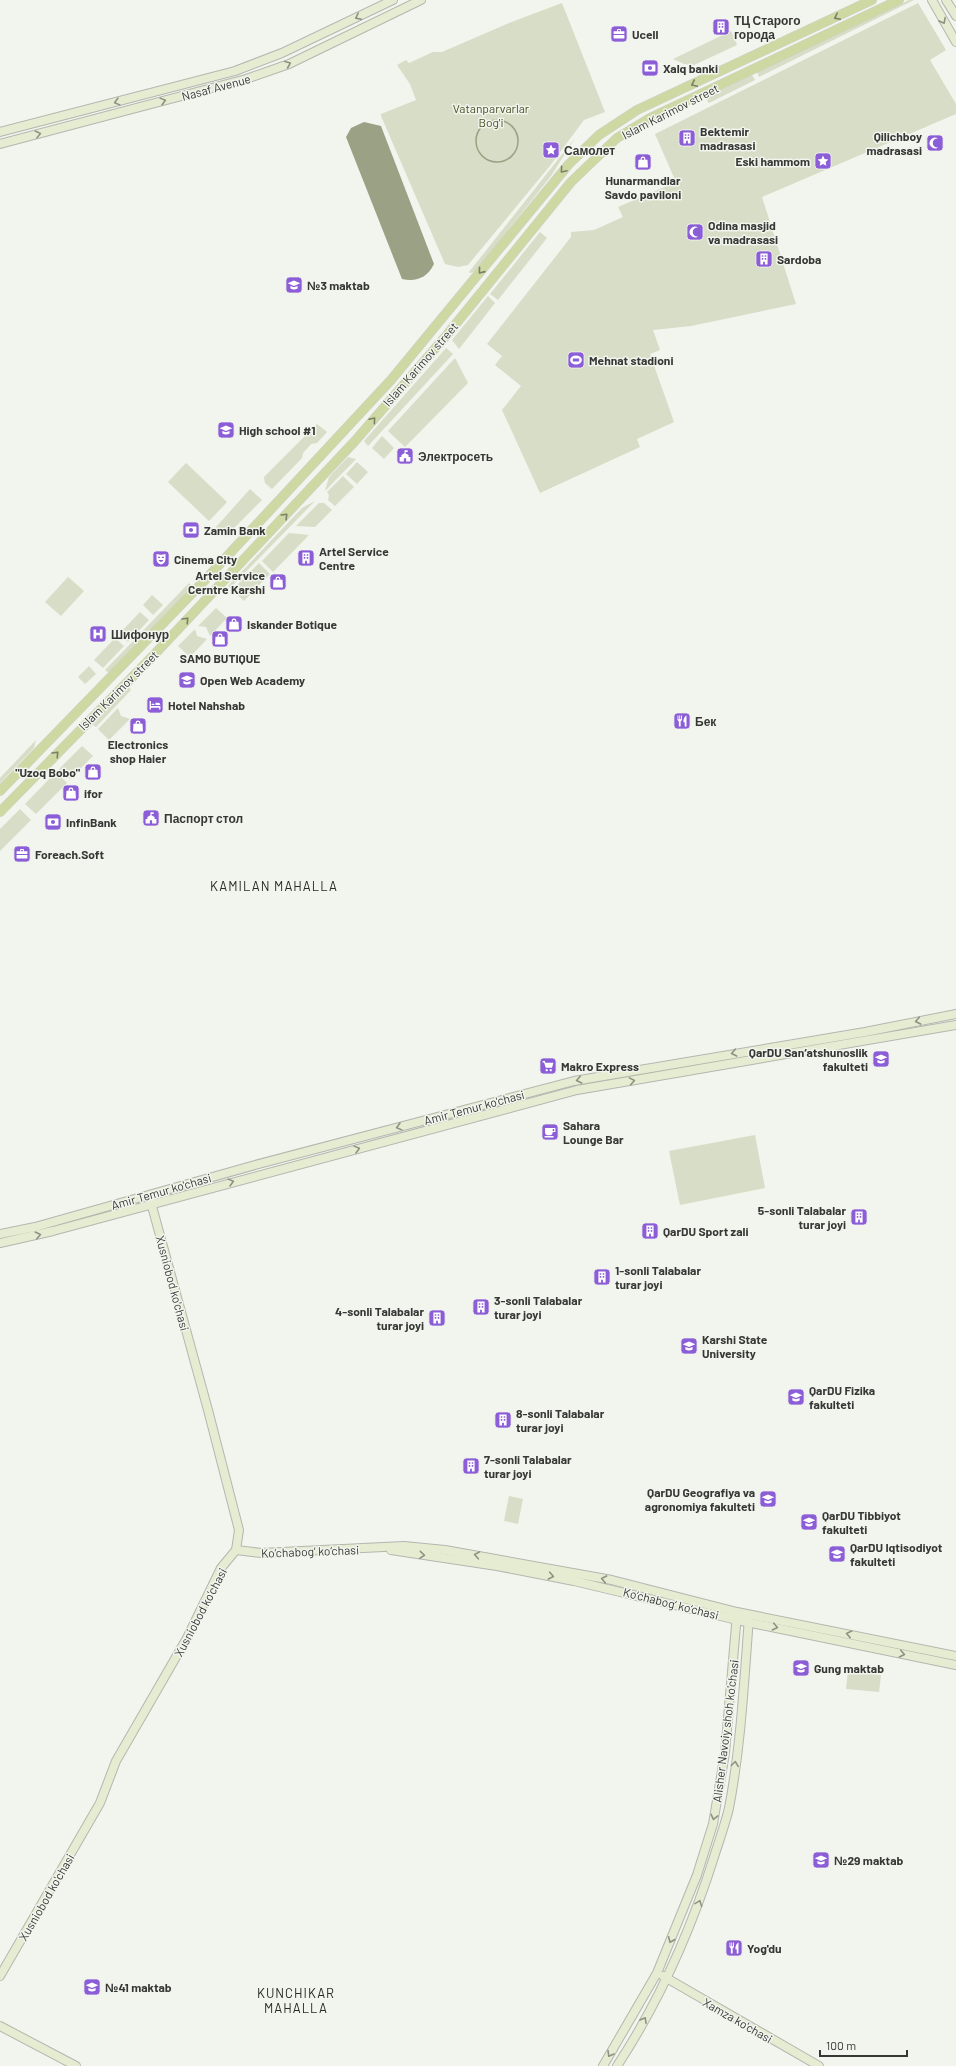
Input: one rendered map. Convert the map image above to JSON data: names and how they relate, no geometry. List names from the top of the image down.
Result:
{
  "streets": {
    "main road": [
      "Nasaf Avenue",
      "Islam Karimov street",
      "Amir Temur ko'chasi",
      "Xusniobod ko'chasi",
      "Ko‘chabog‘ ko‘chasi",
      "Alisher Navoiy shoh ko'chasi",
      "Xamza ko'chasi"
    ]
  },
  "crossings": [
    ["Amir Temur ko'chasi", "Xusniobod ko'chasi"],
    ["Xusniobod ko'chasi", "Ko‘chabog‘ ko‘chasi"],
    ["Ko‘chabog‘ ko‘chasi", "Alisher Navoiy shoh ko'chasi"],
    ["Alisher Navoiy shoh ko'chasi", "Xamza ko'chasi"]
  ],
  "districts": ["KAMILAN MAHALLA", "KUNCHIKAR MAHALLA"],
  "parks": ["Vatanparvarlar Bog'i"],
  "places": {
    "building": [
      "ТЦ Старого города",
      "Bektemir madrasasi",
      "Sardoba",
      "Artel Service Centre",
      "5-sonli Talabalar turar joyi",
      "QarDU Sport zali",
      "1-sonli Talabalar turar joyi",
      "3-sonli Talabalar turar joyi",
      "4-sonli Talabalar turar joyi",
      "8-sonli Talabalar turar joyi",
      "7-sonli Talabalar turar joyi"
    ],
    "office": ["Ucell", "Foreach.Soft"],
    "bank": ["Xalq banki", "Zamin Bank", "InfinBank"],
    "mosque": ["Qilichboy madrasasi", "Odina masjid va madrasasi"],
    "place": ["Самолет", "Eski hammom"],
    "shop": [
      "Hunarmandlar Savdo paviloni",
      "Artel Service Cerntre Karshi",
      "Iskander Botique",
      "SAMO BUTIQUE",
      "Electronics shop Haier",
      "\"Uzoq Bobo\"",
      "ifor"
    ],
    "school or university": [
      "№3 maktab",
      "High school #1",
      "Open Web Academy",
      "QarDU San‘atshunoslik fakulteti",
      "Karshi State University",
      "QarDU Fizika fakulteti",
      "QarDU Geografiya va agronomiya fakulteti",
      "QarDU Tibbiyot fakulteti",
      "QarDU Iqtisodiyot fakulteti",
      "Gung maktab",
      "№29 maktab",
      "№41 maktab"
    ],
    "sports": ["Mehnat stadioni"],
    "public building": ["Электросеть", "Паспорт стол"],
    "theatre": ["Cinema City"],
    "hospital": ["Шифонур"],
    "hotel": ["Hotel Nahshab"],
    "restaurant": ["Бек", "Yog'du"],
    "supermarket": ["Makro Express"],
    "cafe": ["Sahara Lounge Bar"]
  },
  "scale_bar": "100 m"
}
